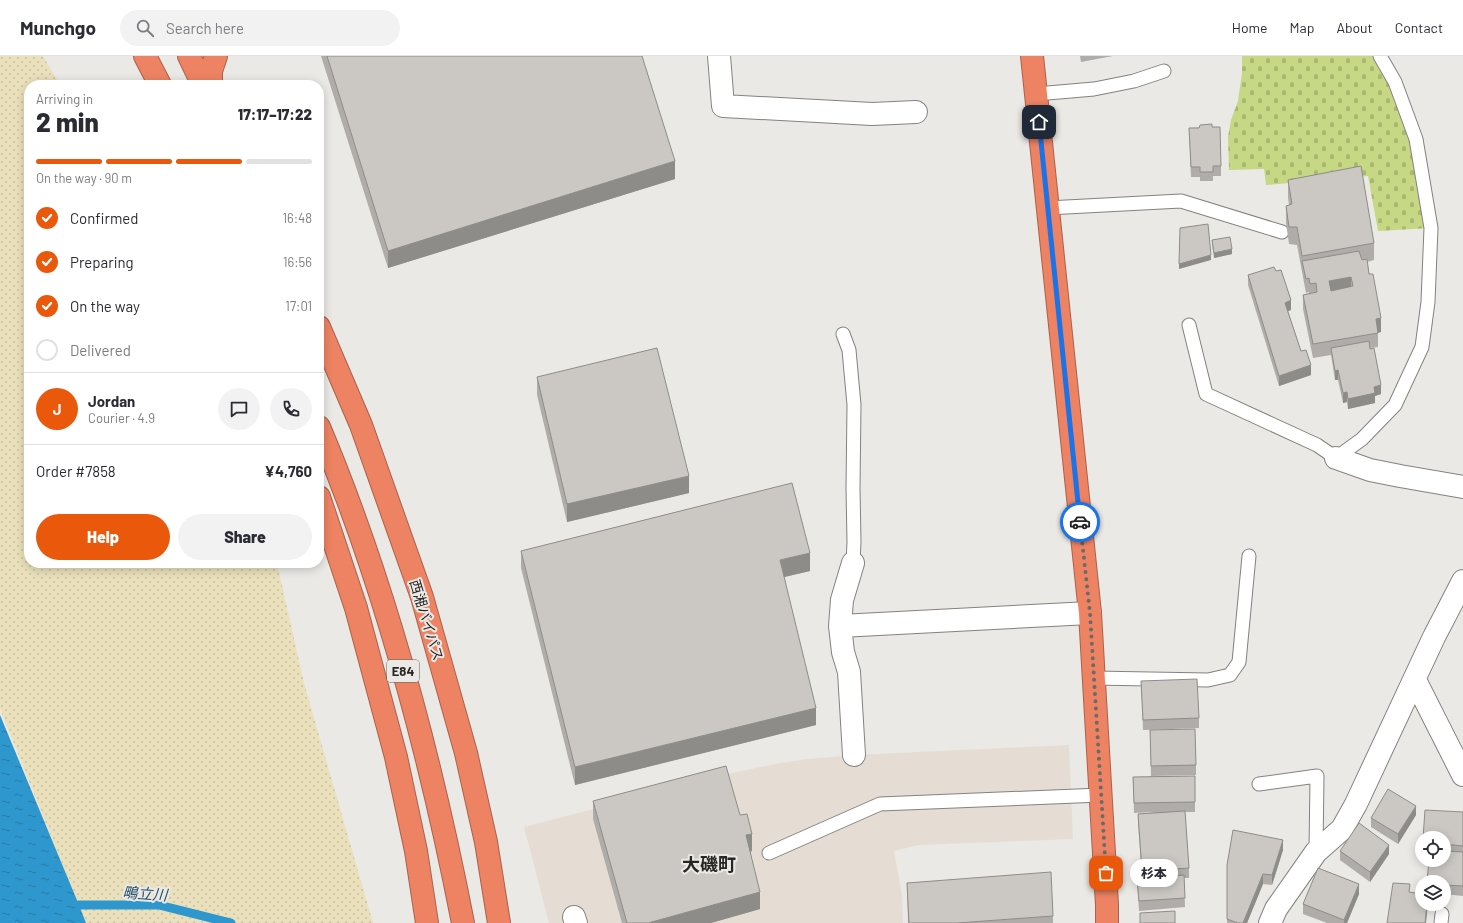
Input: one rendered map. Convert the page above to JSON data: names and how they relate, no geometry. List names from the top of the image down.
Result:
{
  "streets": {
    "highway": ["西湘バイパス", "E84"]
  },
  "districts": ["大磯町"],
  "water": ["鴫立川"],
  "places": ["杉本"],
  "page": {
    "header": "Munchgo",
    "search": "Search here",
    "nav": [
      "Home",
      "Map",
      "About",
      "Contact"
    ],
    "heading": ["2 min", "Arriving in", "17:17–17:22"],
    "panel": [
      "Jordan",
      "Courier · 4.9",
      "Order #7858",
      "¥4,760"
    ],
    "bar": "On the way · 90 m",
    "list": [
      ["Confirmed", "16:48"],
      ["Preparing", "16:56"],
      ["On the way", "17:01"],
      "Delivered"
    ],
    "round": "J",
    "buttons": ["Help", "Share"],
    "bubble": "杉本"
  }
}
